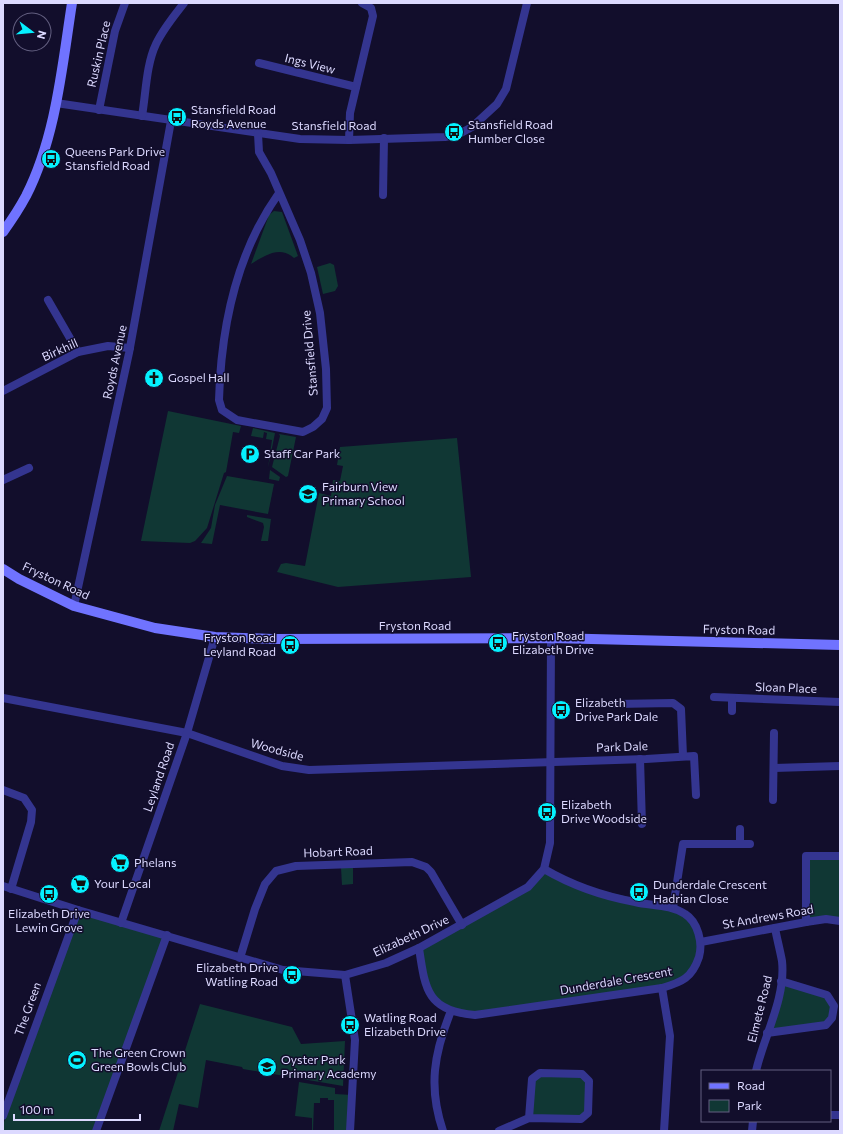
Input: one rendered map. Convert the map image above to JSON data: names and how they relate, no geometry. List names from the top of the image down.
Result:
{
  "streets": {
    "street": [
      "Ruskin Place",
      "Ings View",
      "Stansfield Road",
      "Birkhill",
      "Stansfield Drive",
      "Royds Avenue",
      "Fryston Road",
      "Sloan Place",
      "Park Dale",
      "Woodside",
      "Leyland Road",
      "Hobart Road",
      "St Andrews Road",
      "Elizabeth Drive",
      "Dunderdale Crescent",
      "The Green",
      "Elmete Road"
    ]
  },
  "crossings": [
    ["Ruskin Place", "Stansfield Road"],
    ["Stansfield Road", "Stansfield Drive"],
    ["Stansfield Road", "Royds Avenue"],
    ["Birkhill", "Royds Avenue"],
    ["Royds Avenue", "Fryston Road"],
    ["Fryston Road", "Leyland Road"],
    ["Fryston Road", "Elizabeth Drive"],
    ["Park Dale", "Woodside"],
    ["Park Dale", "Elizabeth Drive"],
    ["Woodside", "Leyland Road"],
    ["Woodside", "Elizabeth Drive"],
    ["Leyland Road", "Elizabeth Drive"],
    ["Hobart Road", "Elizabeth Drive"],
    ["St Andrews Road", "Dunderdale Crescent"],
    ["St Andrews Road", "Elmete Road"],
    ["Elizabeth Drive", "Dunderdale Crescent"],
    ["Elizabeth Drive", "The Green"]
  ],
  "places": {
    "bus stop": [
      "Stansfield Road Royds Avenue",
      "Stansfield Road Humber Close",
      "Queens Park Drive Stansfield Road",
      "Fryston Road Elizabeth Drive",
      "Fryston Road Leyland Road",
      "Elizabeth Drive Park Dale",
      "Elizabeth Drive Woodside",
      "Dunderdale Crescent Hadrian Close",
      "Elizabeth Drive Lewin Grove",
      "Elizabeth Drive Watling Road",
      "Watling Road Elizabeth Drive"
    ],
    "church": ["Gospel Hall"],
    "parking": ["Staff Car Park"],
    "school or university": ["Fairburn View Primary School", "Oyster Park Primary Academy"],
    "supermarket": ["Phelans", "Your Local"],
    "sports": ["The Green Crown Green Bowls Club"]
  },
  "legend": ["Road", "Park"],
  "scale_bar": "100 m",
  "north": "right"
}
